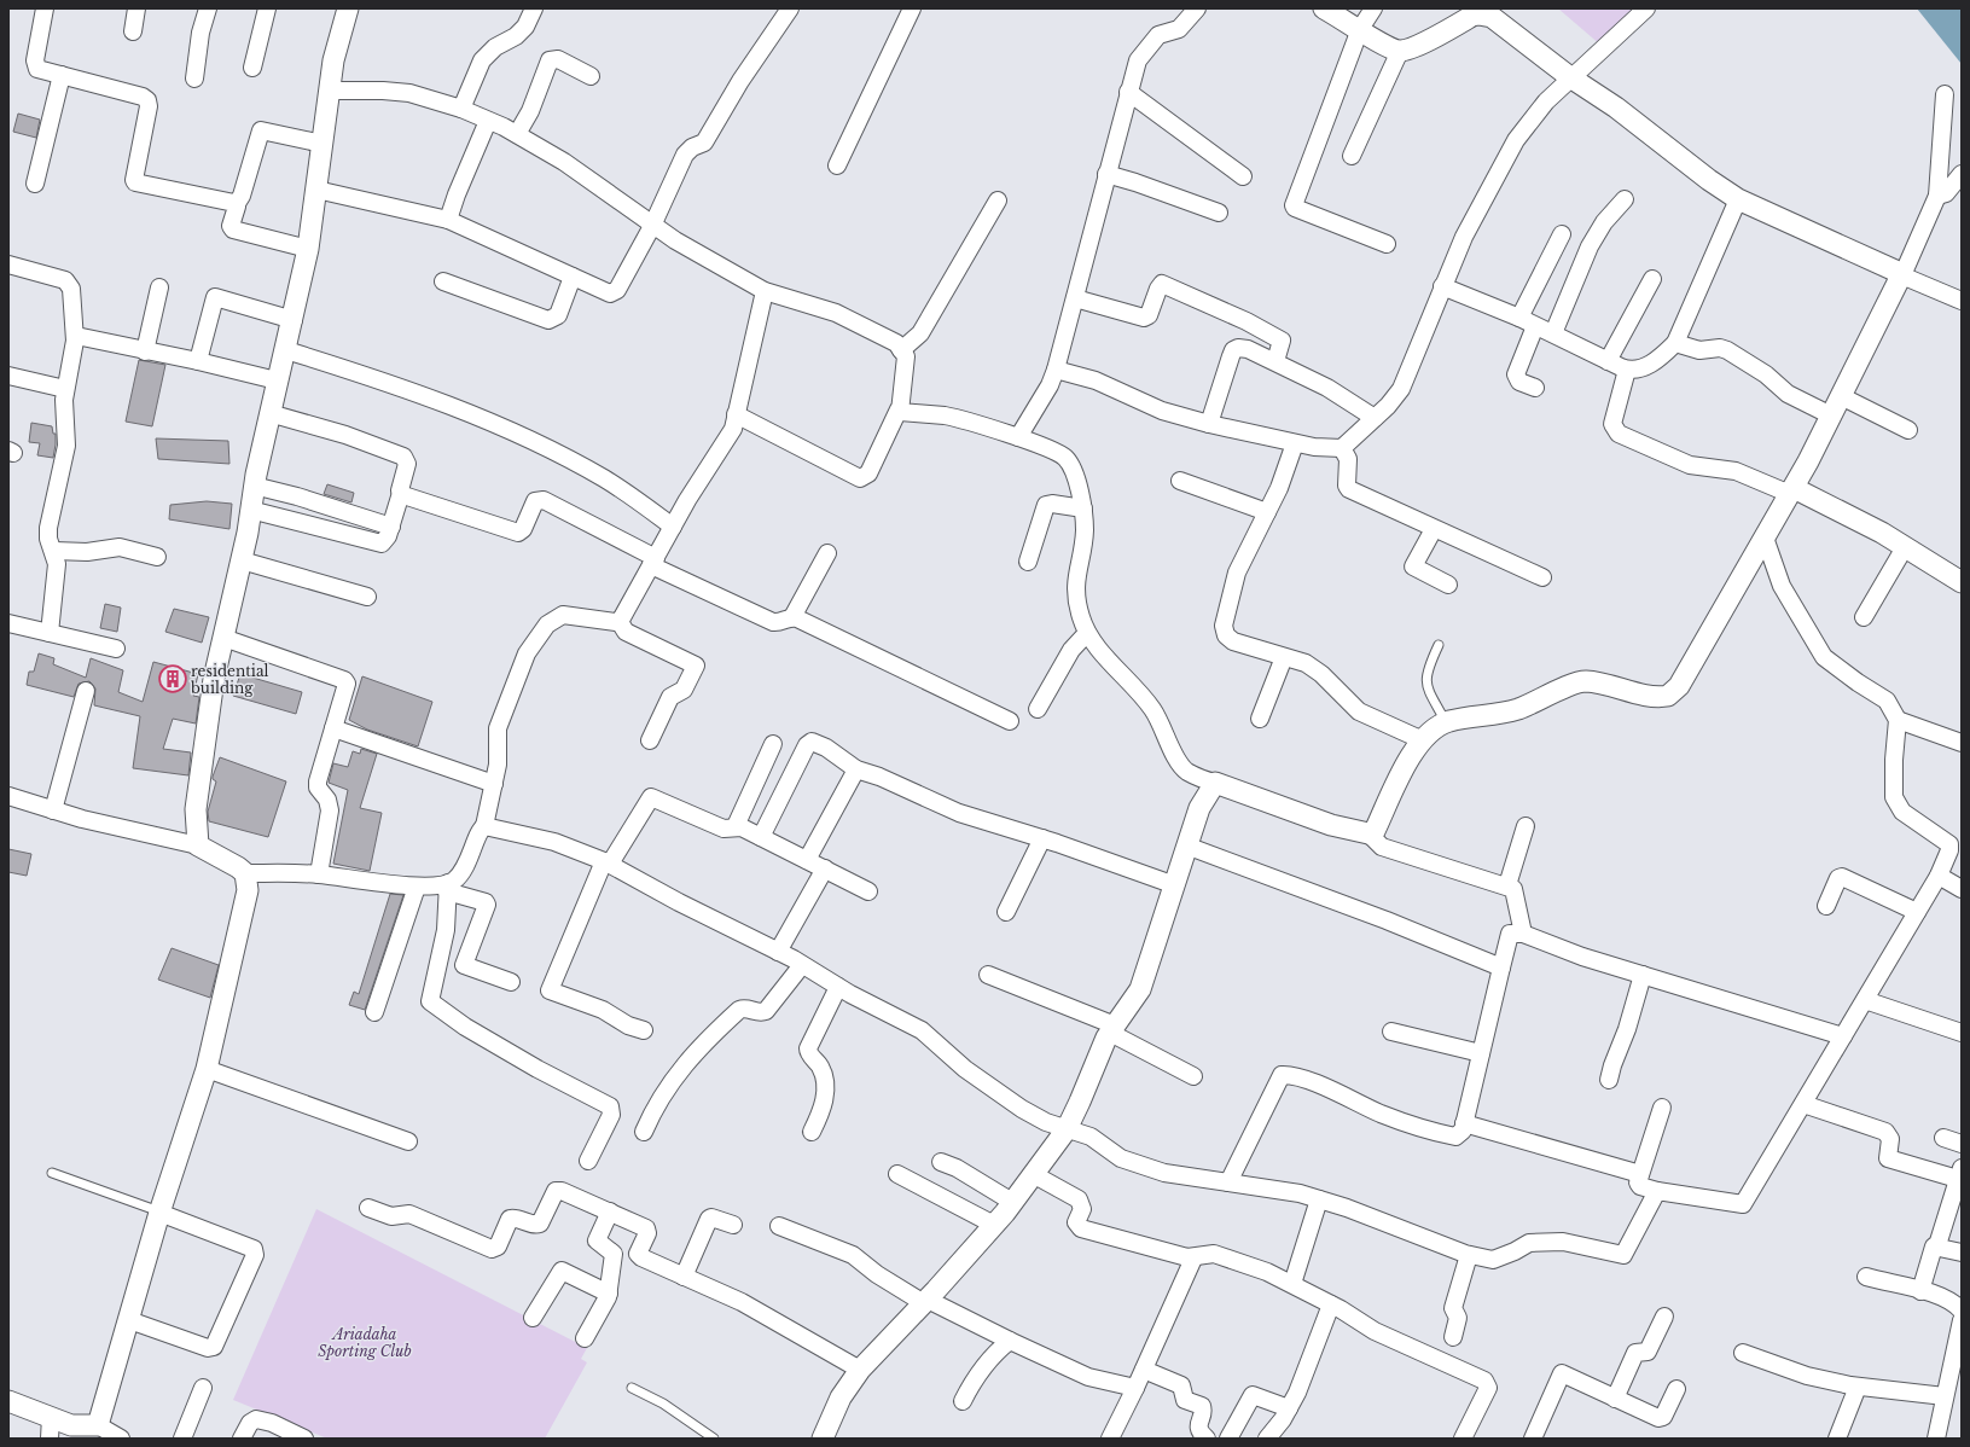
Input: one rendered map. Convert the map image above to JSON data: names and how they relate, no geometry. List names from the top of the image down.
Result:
{
  "parks": ["Ariadaha Sporting Club"],
  "places": {
    "building": ["residential building"]
  }
}
